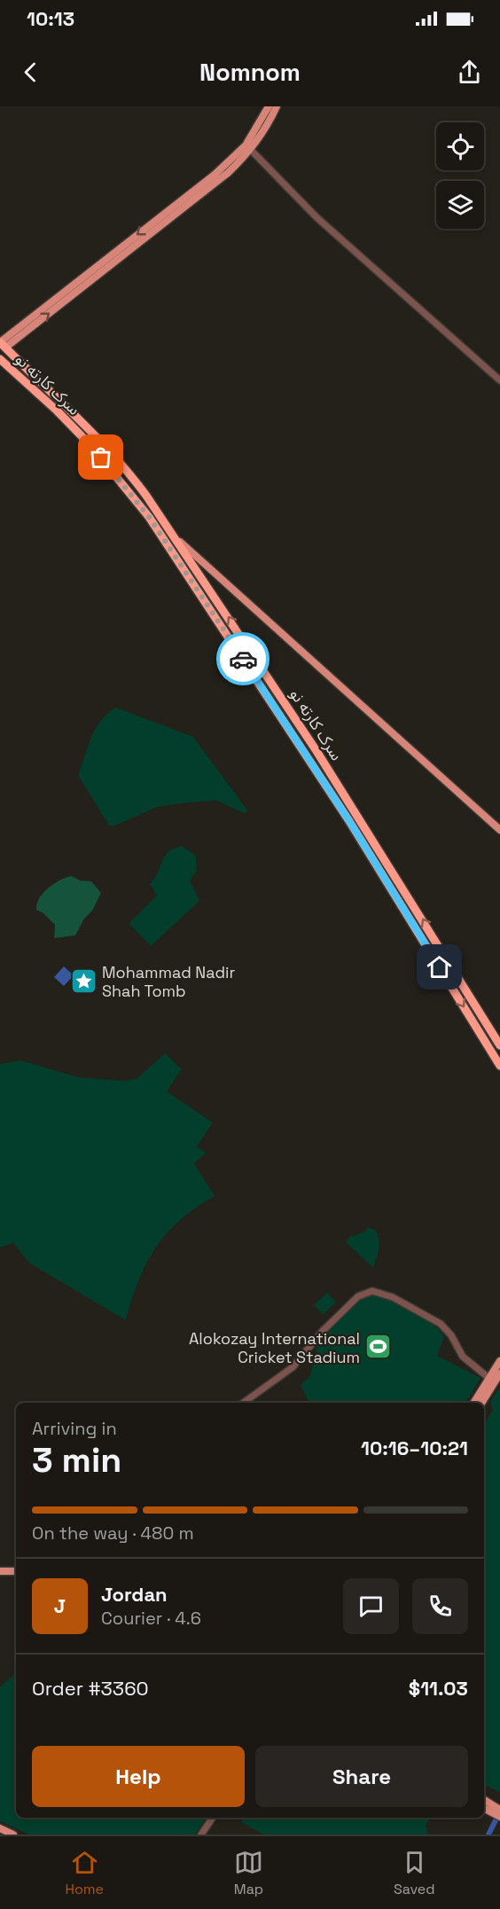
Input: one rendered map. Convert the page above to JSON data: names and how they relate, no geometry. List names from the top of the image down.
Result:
{
  "streets": {
    "highway": ["سرک کارته نو"]
  },
  "places": {
    "place": ["Mohammad Nadir Shah Tomb"],
    "sports": ["Alokozay International Cricket Stadium"]
  },
  "page": {
    "status": "10:13",
    "header": "Nomnom",
    "heading": ["3 min", "Arriving in", "10:16–10:21"],
    "panel": [
      "Jordan",
      "Courier · 4.6",
      "Order #3360",
      "$11.03"
    ],
    "bar": "On the way · 480 m",
    "round": "J",
    "buttons": ["Help", "Share"],
    "tabs": ["Home", "Map", "Saved"]
  }
}
